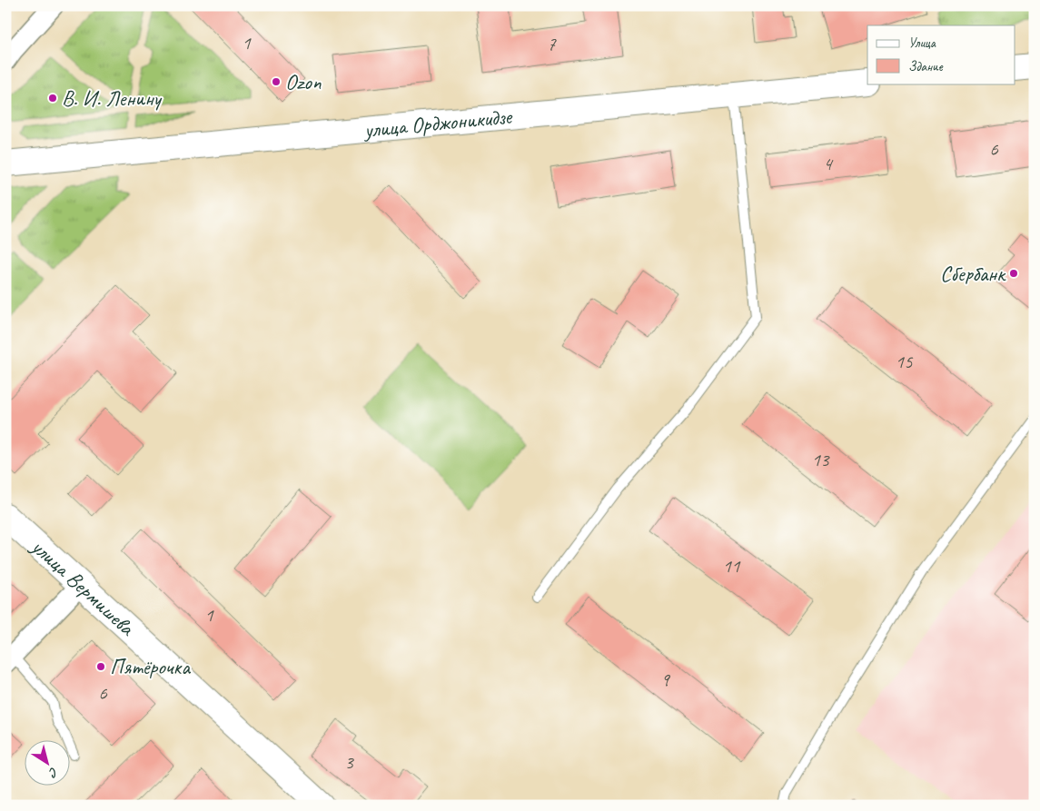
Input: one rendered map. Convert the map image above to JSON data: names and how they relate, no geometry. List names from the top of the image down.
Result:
{
  "streets": {
    "street": ["улица Орджоникидзе", "улица Вермишева"]
  },
  "places": [
    "Ozon",
    "В. И. Ленину",
    "Сбербанк",
    "Пятёрочка"
  ],
  "house_numbers": [
    "1",
    "7",
    "6",
    "4",
    "15",
    "13",
    "11",
    "1",
    "9",
    "6",
    "3"
  ],
  "legend": ["Улица", "Здание"],
  "north": "bottom right"
}
